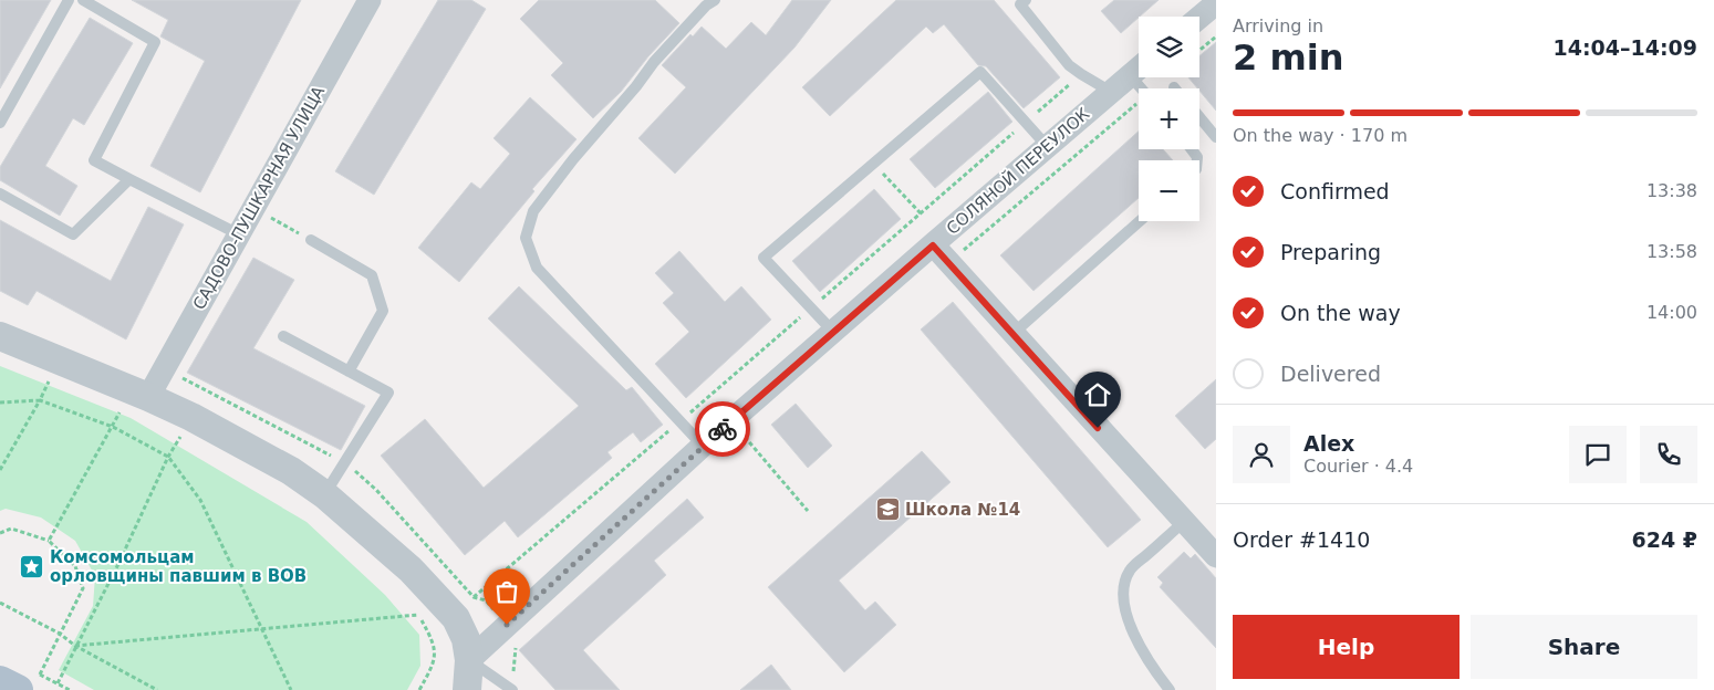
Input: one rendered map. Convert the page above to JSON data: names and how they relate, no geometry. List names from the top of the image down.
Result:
{
  "streets": {
    "street": ["СОЛЯНОЙ ПЕРЕУЛОК", "САДОВО-ПУШКАРНАЯ УЛИЦА"]
  },
  "places": {
    "school or university": ["Школа №14"],
    "place": ["Комсомольцам орловщины павшим в ВОВ"]
  },
  "page": {
    "heading": ["2 min", "Arriving in", "14:04–14:09"],
    "panel": [
      "Alex",
      "Courier · 4.4",
      "Order #1410",
      "624 ₽"
    ],
    "map_buttons": ["+", "−"],
    "bar": "On the way · 170 m",
    "list": [
      ["Confirmed", "13:38"],
      ["Preparing", "13:58"],
      ["On the way", "14:00"],
      "Delivered"
    ],
    "buttons": ["Help", "Share"]
  }
}
